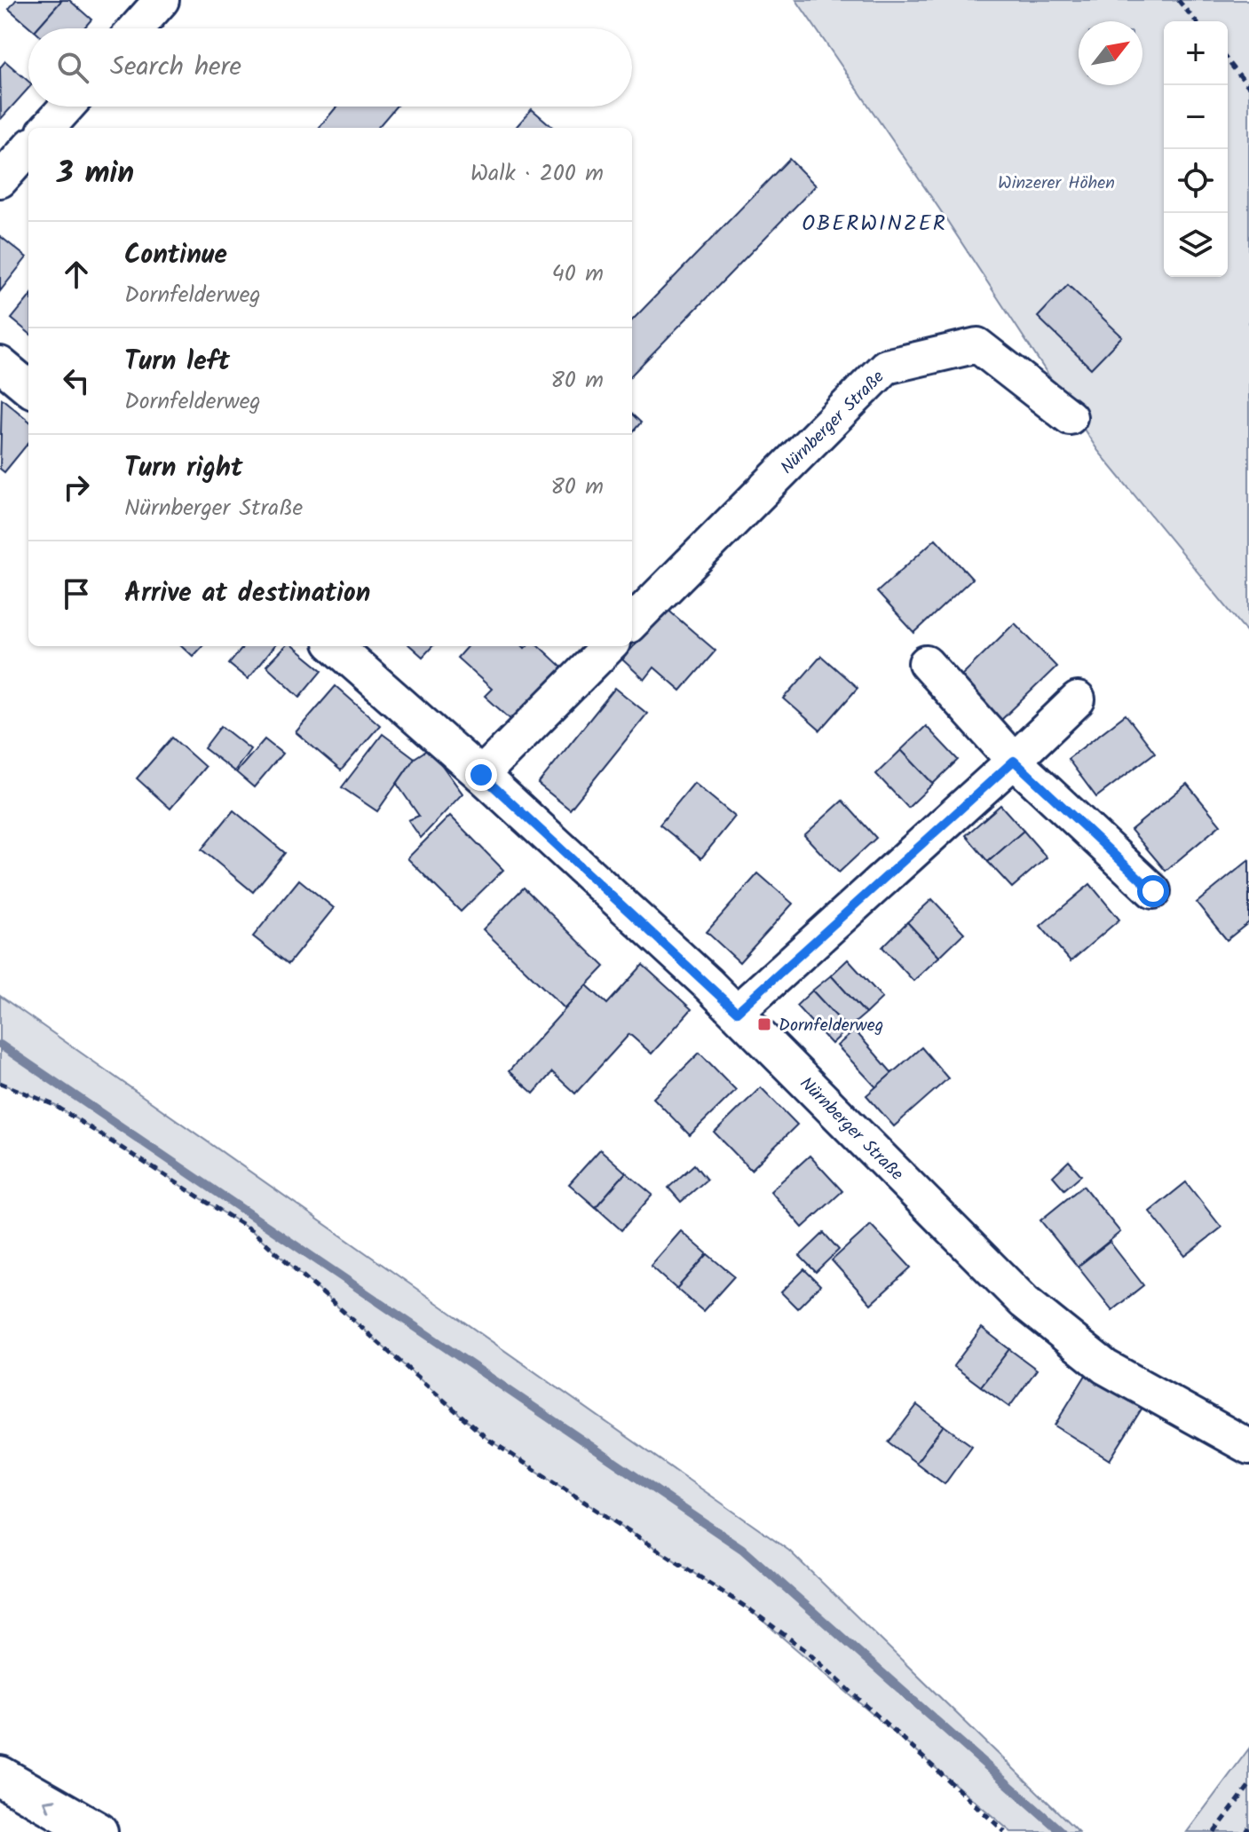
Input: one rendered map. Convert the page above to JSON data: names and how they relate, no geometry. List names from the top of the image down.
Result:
{
  "streets": {
    "street": ["Nürnberger Straße"]
  },
  "districts": ["OBERWINZER"],
  "parks": ["Winzerer Höhen"],
  "places": {
    "transit": ["Dornfelderweg"]
  },
  "north": "top right",
  "page": {
    "map_buttons": ["+", "−"],
    "search": "Search here",
    "heading": ["3 min", "Walk · 200 m"],
    "list": [
      ["Continue", "Dornfelderweg", "40 m"],
      ["Turn left", "Dornfelderweg", "80 m"],
      ["Turn right", "Nürnberger Straße", "80 m"],
      "Arrive at destination"
    ]
  }
}
